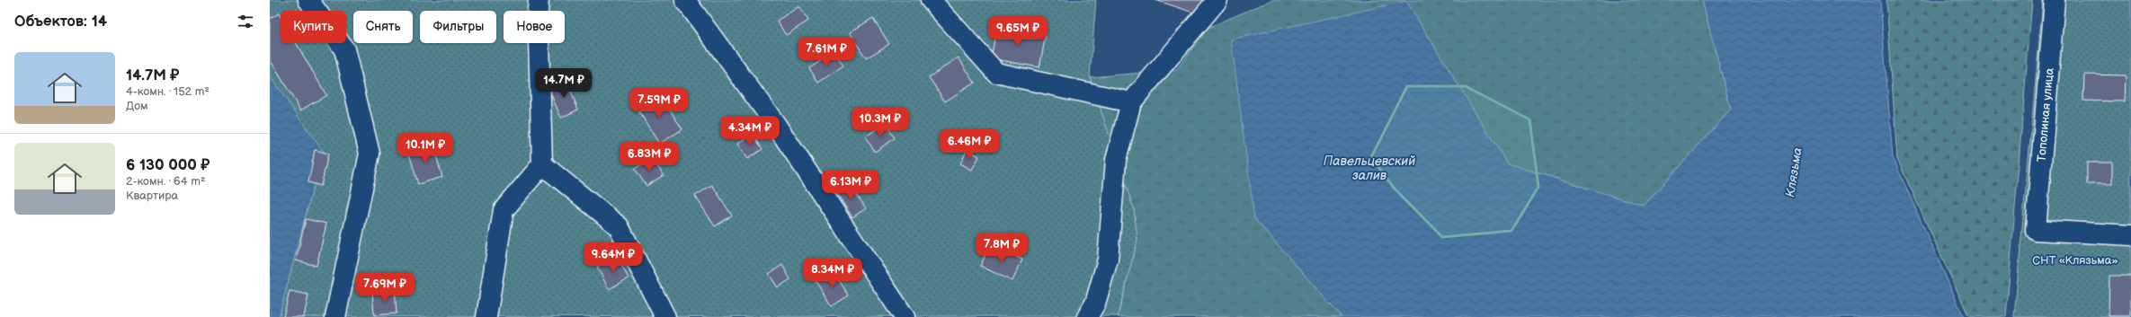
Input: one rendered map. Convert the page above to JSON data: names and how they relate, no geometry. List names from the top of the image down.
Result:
{
  "streets": {
    "street": ["Тополиная улица"]
  },
  "water": ["Павельцевский залив", "Клязьма"],
  "parks": ["СНТ «Клязьма»"],
  "page": {
    "heading": "Объектов: 14",
    "chip": [
      "Купить",
      "Снять",
      "Фильтры",
      "Новое"
    ],
    "price": [
      "9.65M ₽",
      "7.61M ₽",
      "14.7M ₽",
      "7.59M ₽",
      "10.3M ₽",
      "4.34M ₽",
      "6.46M ₽",
      "10.1M ₽",
      "6.83M ₽",
      "6.13M ₽",
      "7.8M ₽",
      "9.64M ₽",
      "8.34M ₽",
      "7.69M ₽"
    ],
    "list": [
      {
        "name": "14.7M ₽",
        "note": "4-комн. · 152 m² · Дом"
      },
      {
        "name": "6 130 000 ₽",
        "note": "2-комн. · 64 m² · Квартира"
      }
    ]
  }
}
